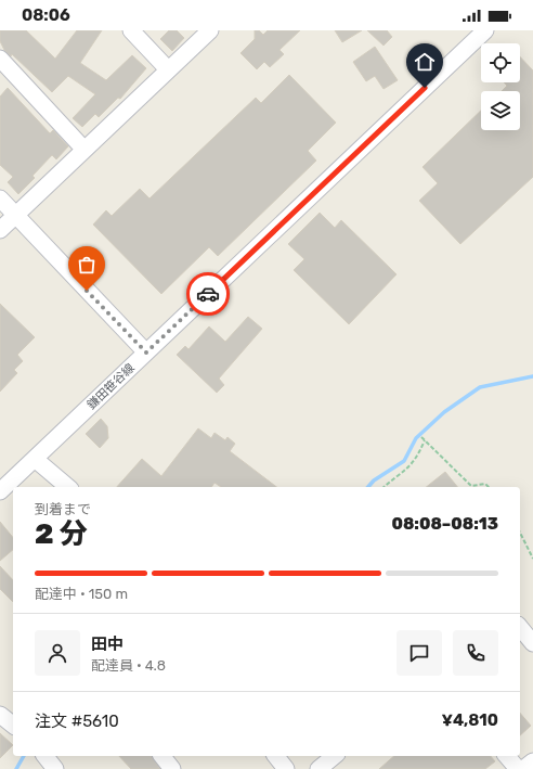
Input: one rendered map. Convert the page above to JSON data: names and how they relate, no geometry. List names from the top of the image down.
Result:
{
  "streets": {
    "street": ["鎌田笹谷線"]
  },
  "page": {
    "status": "08:06",
    "heading": ["2 分", "到着まで", "08:08–08:13"],
    "panel": [
      "田中",
      "配達員 · 4.8",
      "注文 #5610",
      "¥4,810"
    ],
    "bar": "配達中 · 150 m"
  }
}
